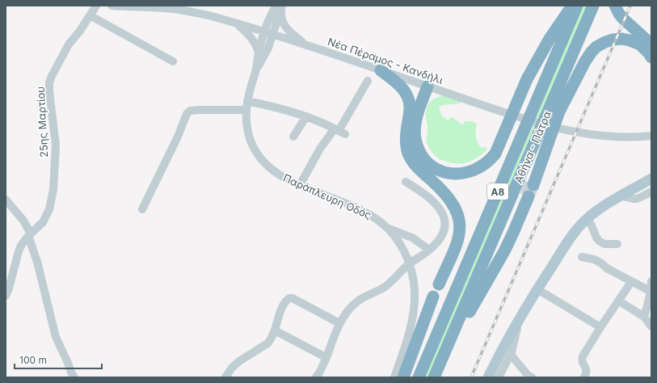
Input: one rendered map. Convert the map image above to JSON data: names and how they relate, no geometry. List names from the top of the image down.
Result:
{
  "streets": {
    "highway": ["Αθήνα - Πάτρα", "Α8"],
    "street": ["Νέα Πέραμος - Κανδήλι", "25ης Μαρτίου", "Παράπλευρη Οδός"]
  },
  "crossings": [
    ["Νέα Πέραμος - Κανδήλι", "Παράπλευρη Οδός"]
  ],
  "scale_bar": "100 m"
}
